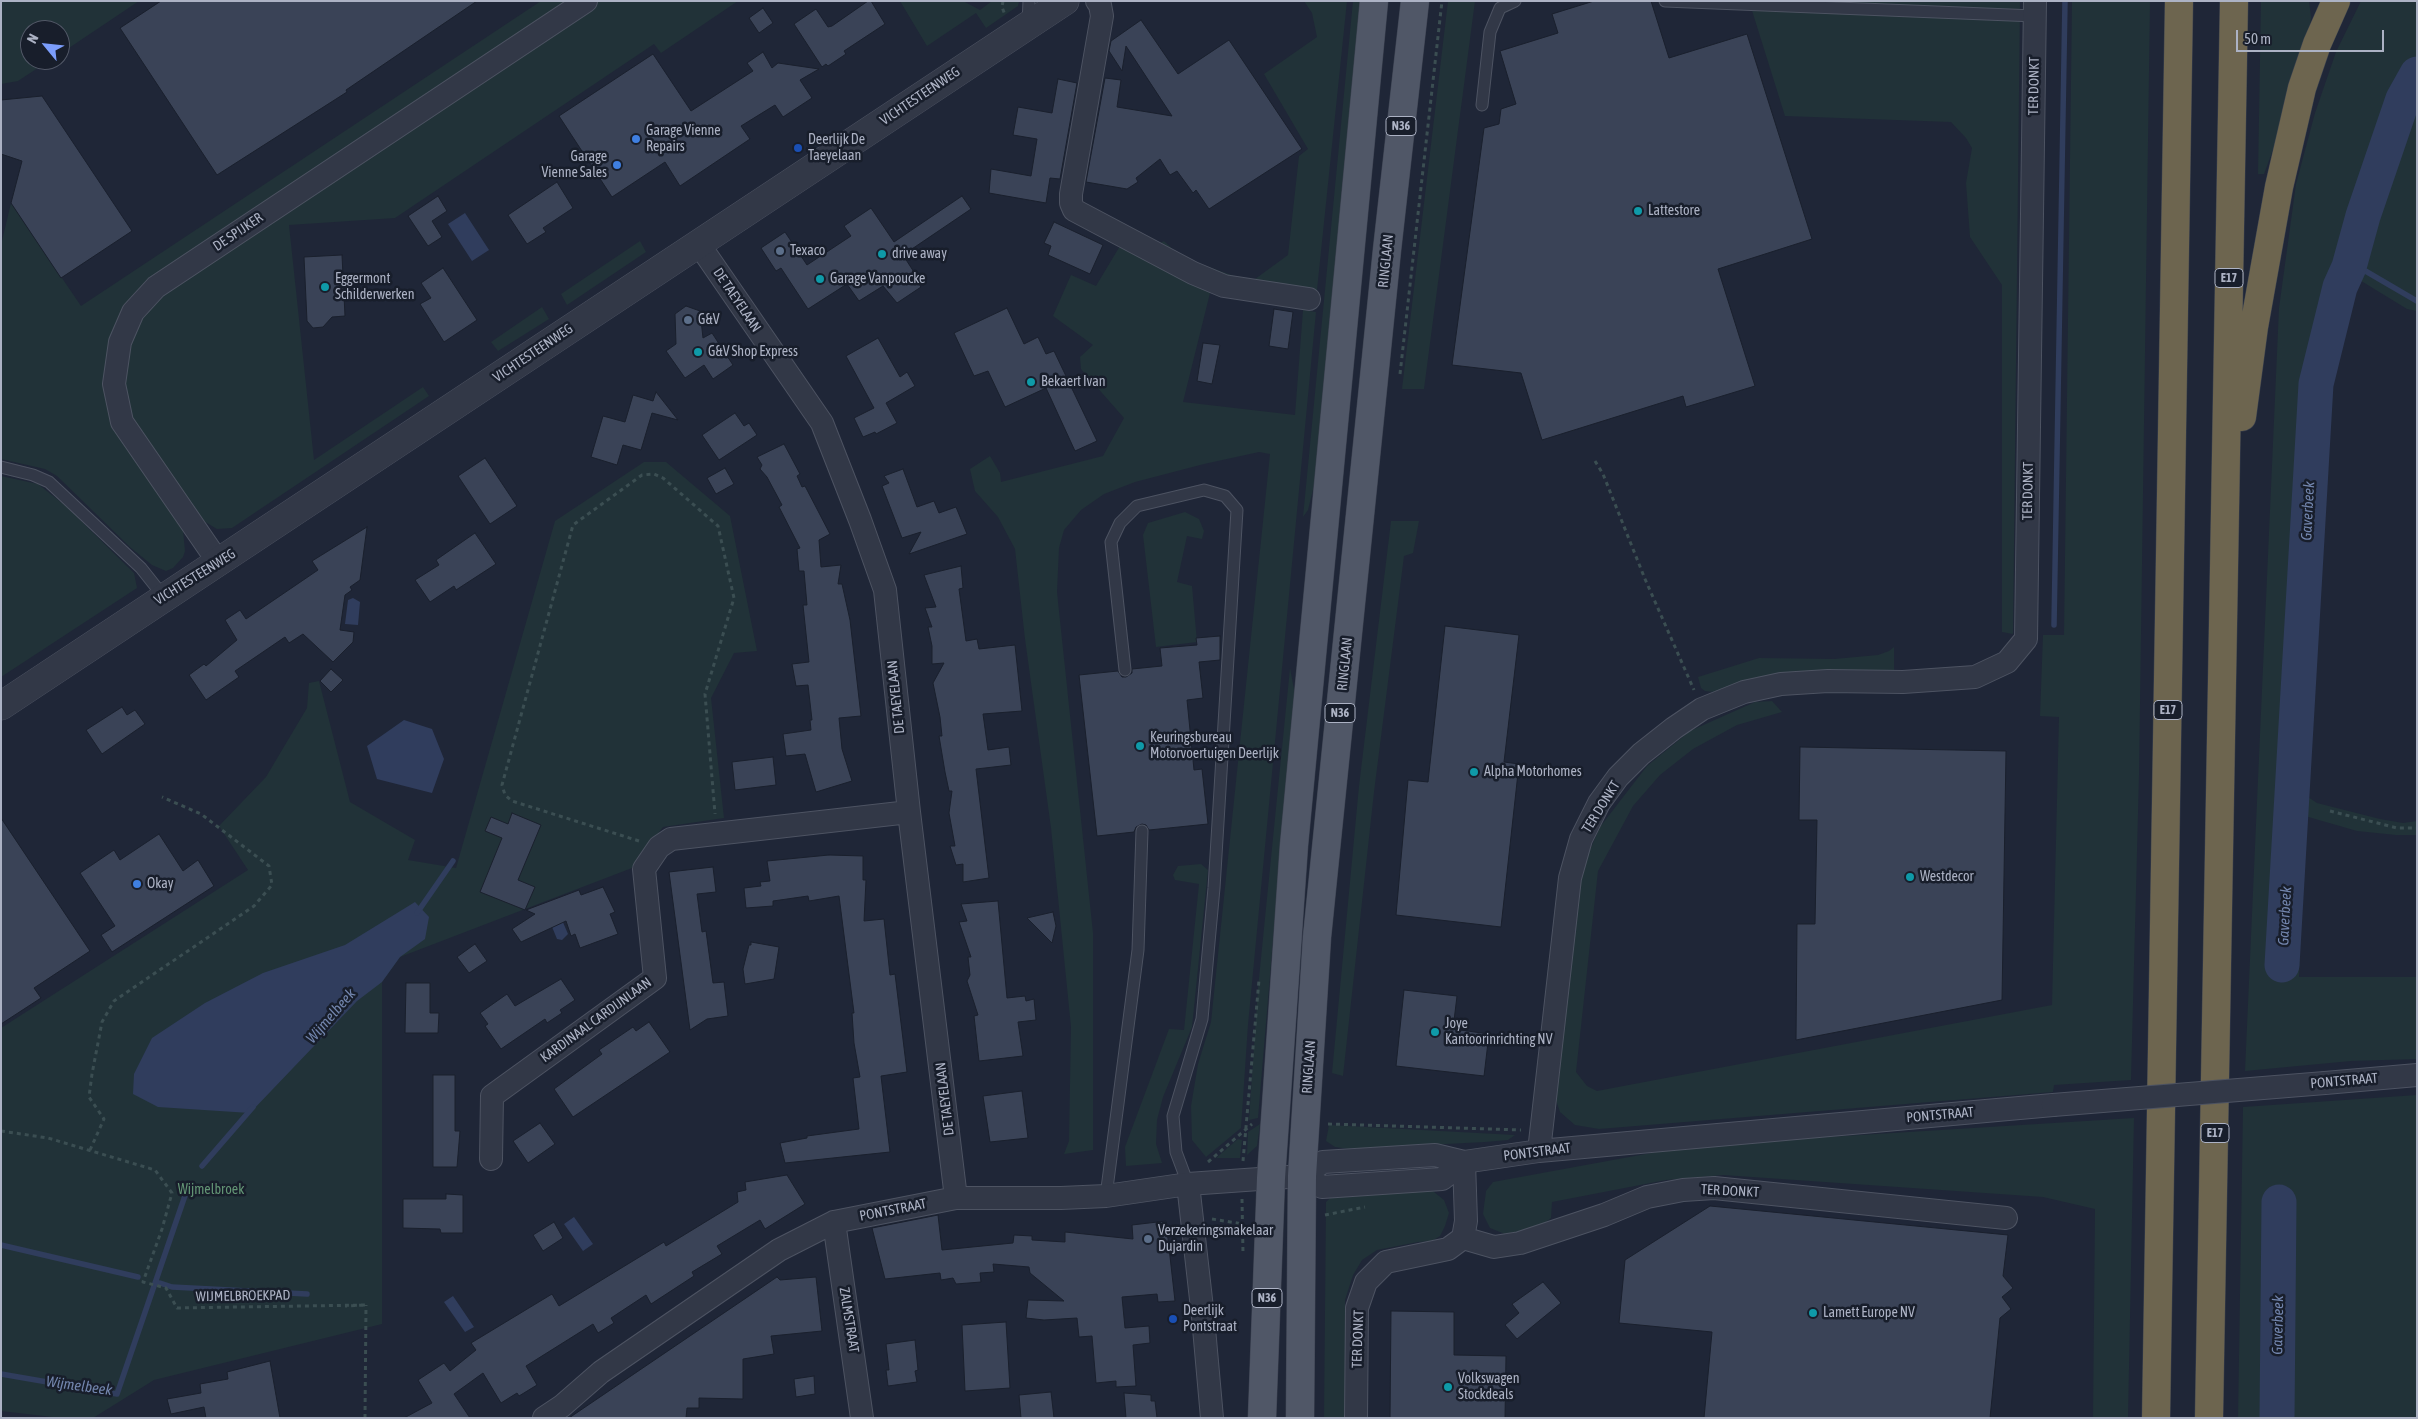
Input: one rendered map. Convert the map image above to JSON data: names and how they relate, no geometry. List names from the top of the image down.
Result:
{
  "streets": {
    "highway": ["E17"],
    "main road": ["N36", "RINGLAAN"],
    "street": [
      "TER DONKT",
      "VICHTESTEENWEG",
      "DE SPIJKER",
      "DE TAEYELAAN",
      "KARDINAAL CARDIJNLAAN",
      "PONTSTRAAT",
      "ZALMSTRAAT"
    ],
    "path": ["WIJMELBROEKPAD"]
  },
  "crossings": [
    ["TER DONKT", "PONTSTRAAT"],
    ["VICHTESTEENWEG", "DE SPIJKER"],
    ["VICHTESTEENWEG", "DE TAEYELAAN"],
    ["N36", "PONTSTRAAT"],
    ["RINGLAAN", "PONTSTRAAT"],
    ["DE TAEYELAAN", "PONTSTRAAT"],
    ["PONTSTRAAT", "ZALMSTRAAT"]
  ],
  "water": ["Gaverbeek", "Wijmelbeek"],
  "parks": ["Wijmelbroek"],
  "places": [
    "Garage Vienne Repairs",
    "Deerlijk De Taeyelaan",
    "Garage Vienne Sales",
    "Lattestore",
    "Texaco",
    "drive away",
    "Garage Vanpoucke",
    "Eggermont Schilderwerken",
    "G&V",
    "G&V Shop Express",
    "Bekaert Ivan",
    "Keuringsbureau Motorvoertuigen Deerlijk",
    "Alpha Motorhomes",
    "Westdecor",
    "Okay",
    "Joye Kantoorinrichting NV",
    "Verzekeringsmakelaar Dujardin",
    "Lamett Europe NV",
    "Deerlijk Pontstraat",
    "Volkswagen Stockdeals"
  ],
  "scale_bar": "50 m",
  "north": "top left"
}
